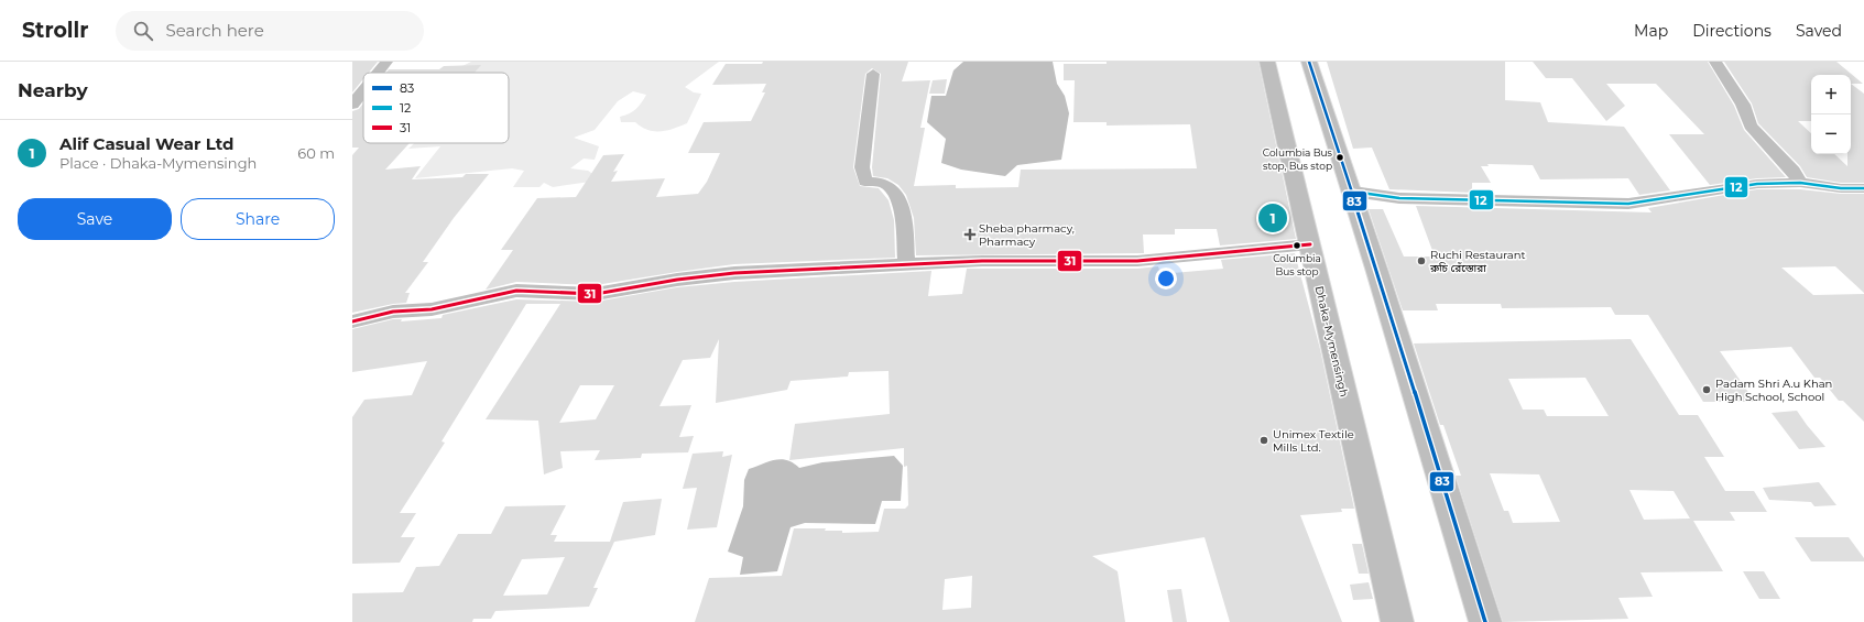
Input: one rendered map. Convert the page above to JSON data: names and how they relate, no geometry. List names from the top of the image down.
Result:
{
  "streets": {
    "highway": ["Dhaka-Mymensingh"]
  },
  "places": {
    "other": [
      "Columbia Bus stop, Bus stop",
      "Columbia Bus stop",
      "Ruchi Restaurant রুচি রেঁস্তোরা",
      "Padam Shri A.u Khan High School, School",
      "Unimex Textile Mills Ltd."
    ],
    "health": ["Sheba pharmacy, Pharmacy"]
  },
  "lines": ["transit line 83", "transit line 12", "transit line 31"],
  "legend": ["83", "12", "31"],
  "page": {
    "header": "Strollr",
    "search": "Search here",
    "nav": ["Map", "Directions", "Saved"],
    "heading": "Nearby",
    "map_buttons": ["+", "−"],
    "list": [
      {
        "mark": "1",
        "name": "Alif Casual Wear Ltd",
        "note": "Place · Dhaka-Mymensingh",
        "value": "60 m"
      }
    ],
    "buttons": ["Save", "Share"],
    "pins": "1"
  }
}
